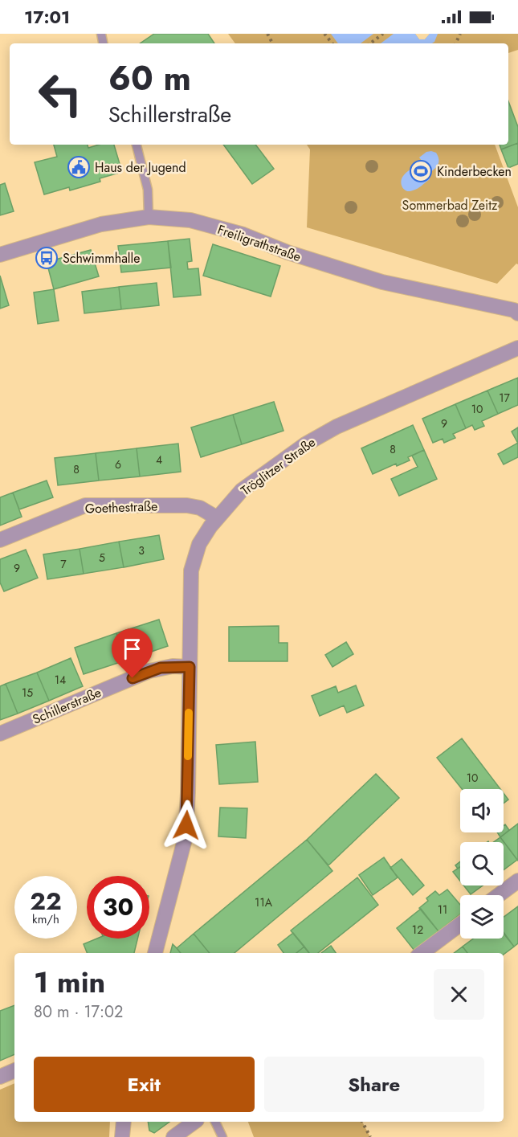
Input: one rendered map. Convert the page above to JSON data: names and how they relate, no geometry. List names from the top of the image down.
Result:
{
  "streets": {
    "street": [
      "Freiligrathstraße",
      "Tröglitzer Straße",
      "Goethestraße",
      "Schillerstraße"
    ]
  },
  "crossings": [
    ["Tröglitzer Straße", "Goethestraße"],
    ["Tröglitzer Straße", "Schillerstraße"]
  ],
  "parks": ["Sommerbad Zeitz"],
  "places": {
    "public building": ["Haus der Jugend"],
    "sports": ["Kinderbecken"],
    "bus stop": ["Schwimmhalle"]
  },
  "house_numbers": [
    "17",
    "10",
    "9",
    "8",
    "4",
    "6",
    "8",
    "3",
    "5",
    "7",
    "9",
    "14",
    "15",
    "10",
    "11A",
    "11",
    "12"
  ],
  "page": {
    "status": "17:01",
    "turn": ["60 m", "Schillerstraße"],
    "speed": "22 km/h",
    "limit": "30",
    "heading": ["1 min", "80 m · 17:02"],
    "buttons": ["Exit", "Share"]
  }
}
